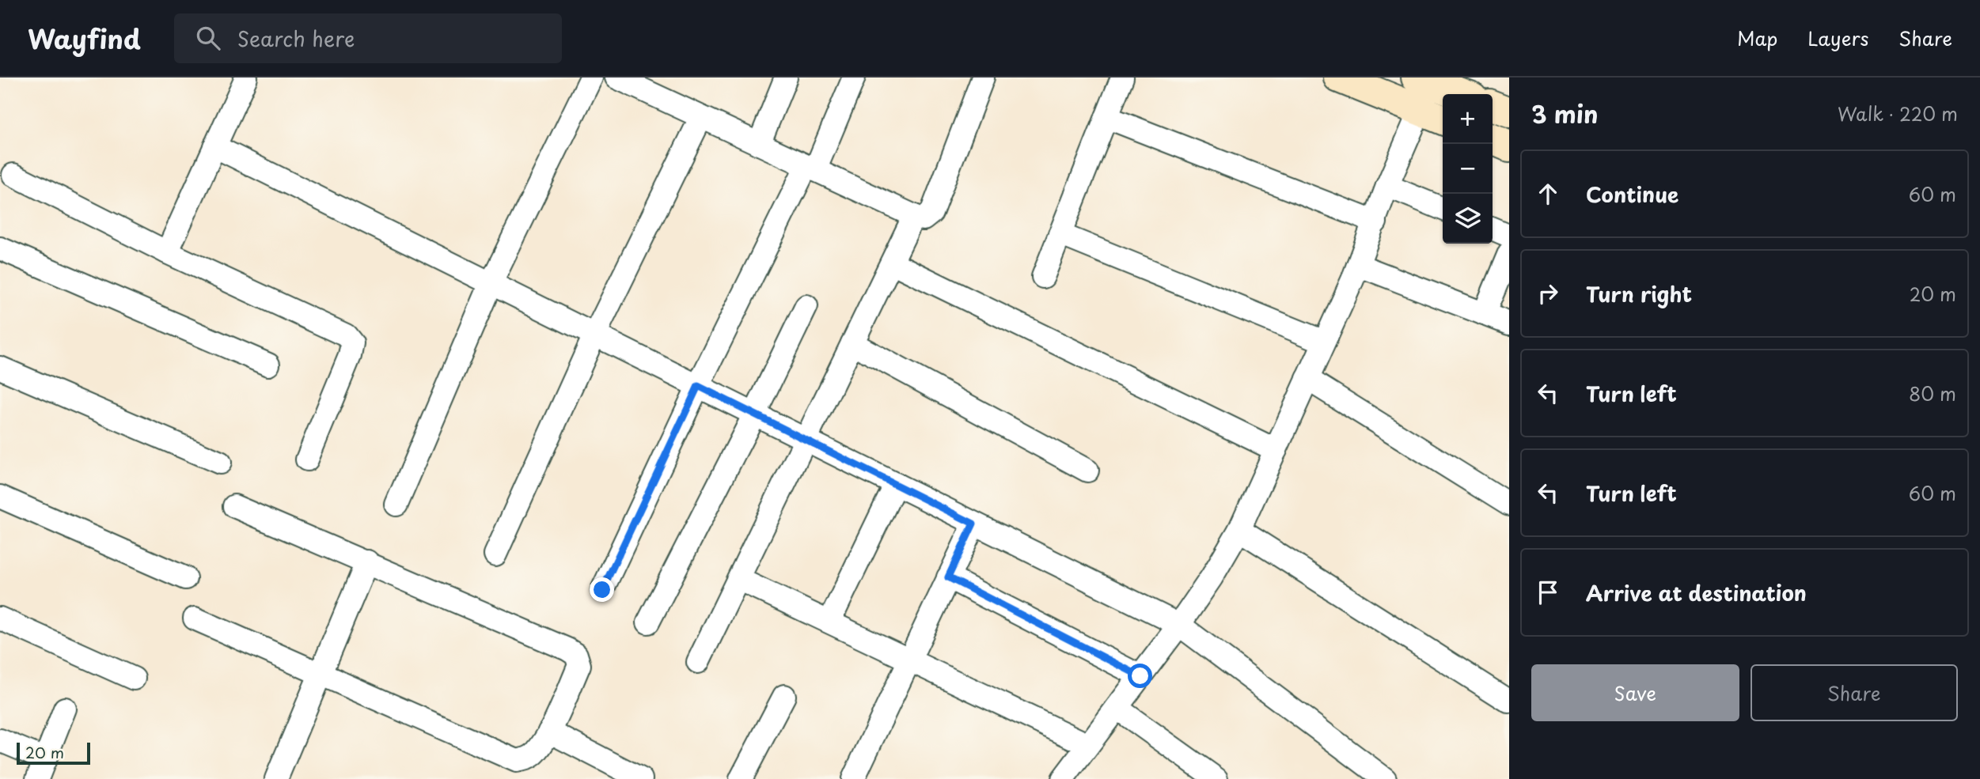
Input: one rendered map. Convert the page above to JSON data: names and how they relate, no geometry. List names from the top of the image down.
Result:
{
  "scale_bar": "20 m",
  "page": {
    "header": "Wayfind",
    "search": "Search here",
    "nav": ["Map", "Layers", "Share"],
    "heading": ["3 min", "Walk · 220 m"],
    "map_buttons": ["+", "−"],
    "list": [
      ["Continue", "60 m"],
      ["Turn right", "20 m"],
      ["Turn left", "80 m"],
      ["Turn left", "60 m"],
      "Arrive at destination"
    ],
    "buttons": ["Save", "Share"],
    "scale": "20 m"
  }
}
